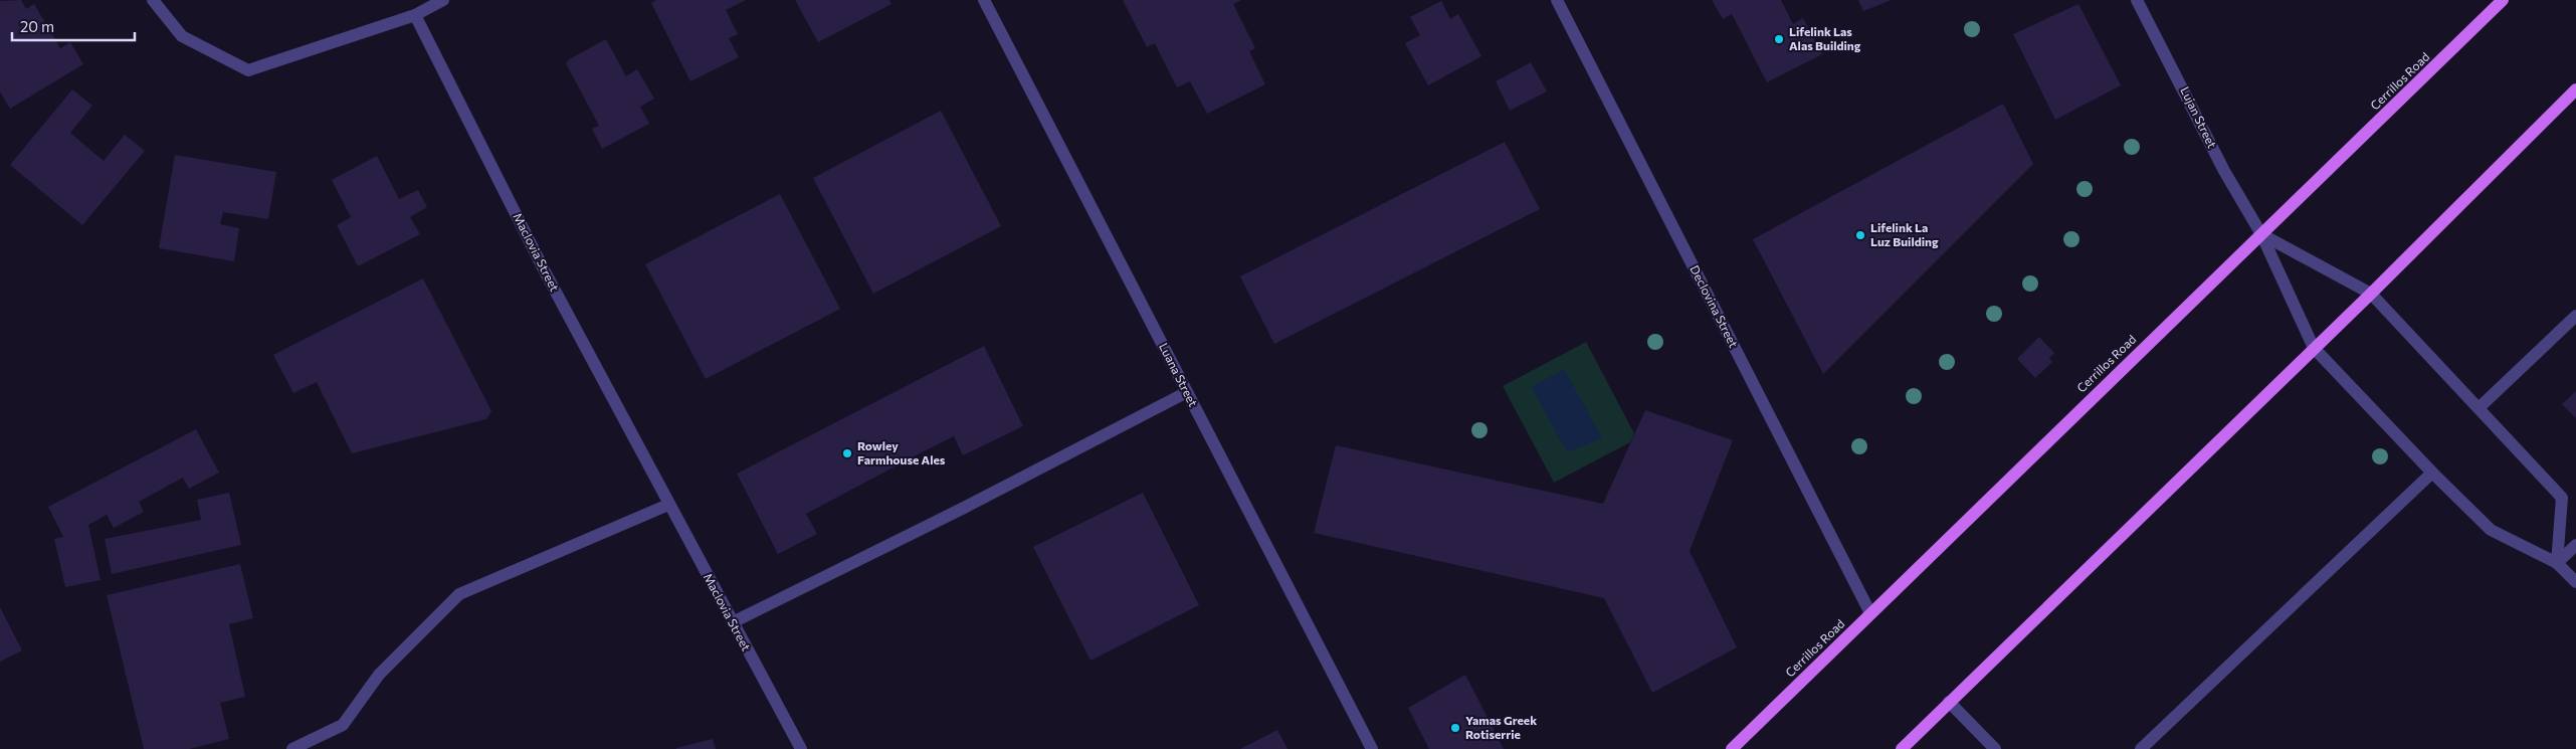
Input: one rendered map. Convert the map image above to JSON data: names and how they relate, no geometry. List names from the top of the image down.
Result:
{
  "streets": {
    "main road": ["Cerrillos Road"],
    "street": [
      "Lujan Street",
      "Maclovia Street",
      "Declovina Street",
      "Luana Street"
    ]
  },
  "crossings": [
    ["Cerrillos Road", "Lujan Street"],
    ["Cerrillos Road", "Declovina Street"]
  ],
  "places": [
    "Lifelink Las Alas Building",
    "Lifelink La Luz Building",
    "Rowley Farmhouse Ales",
    "Yamas Greek Rotiserrie"
  ],
  "scale_bar": "20 m"
}
